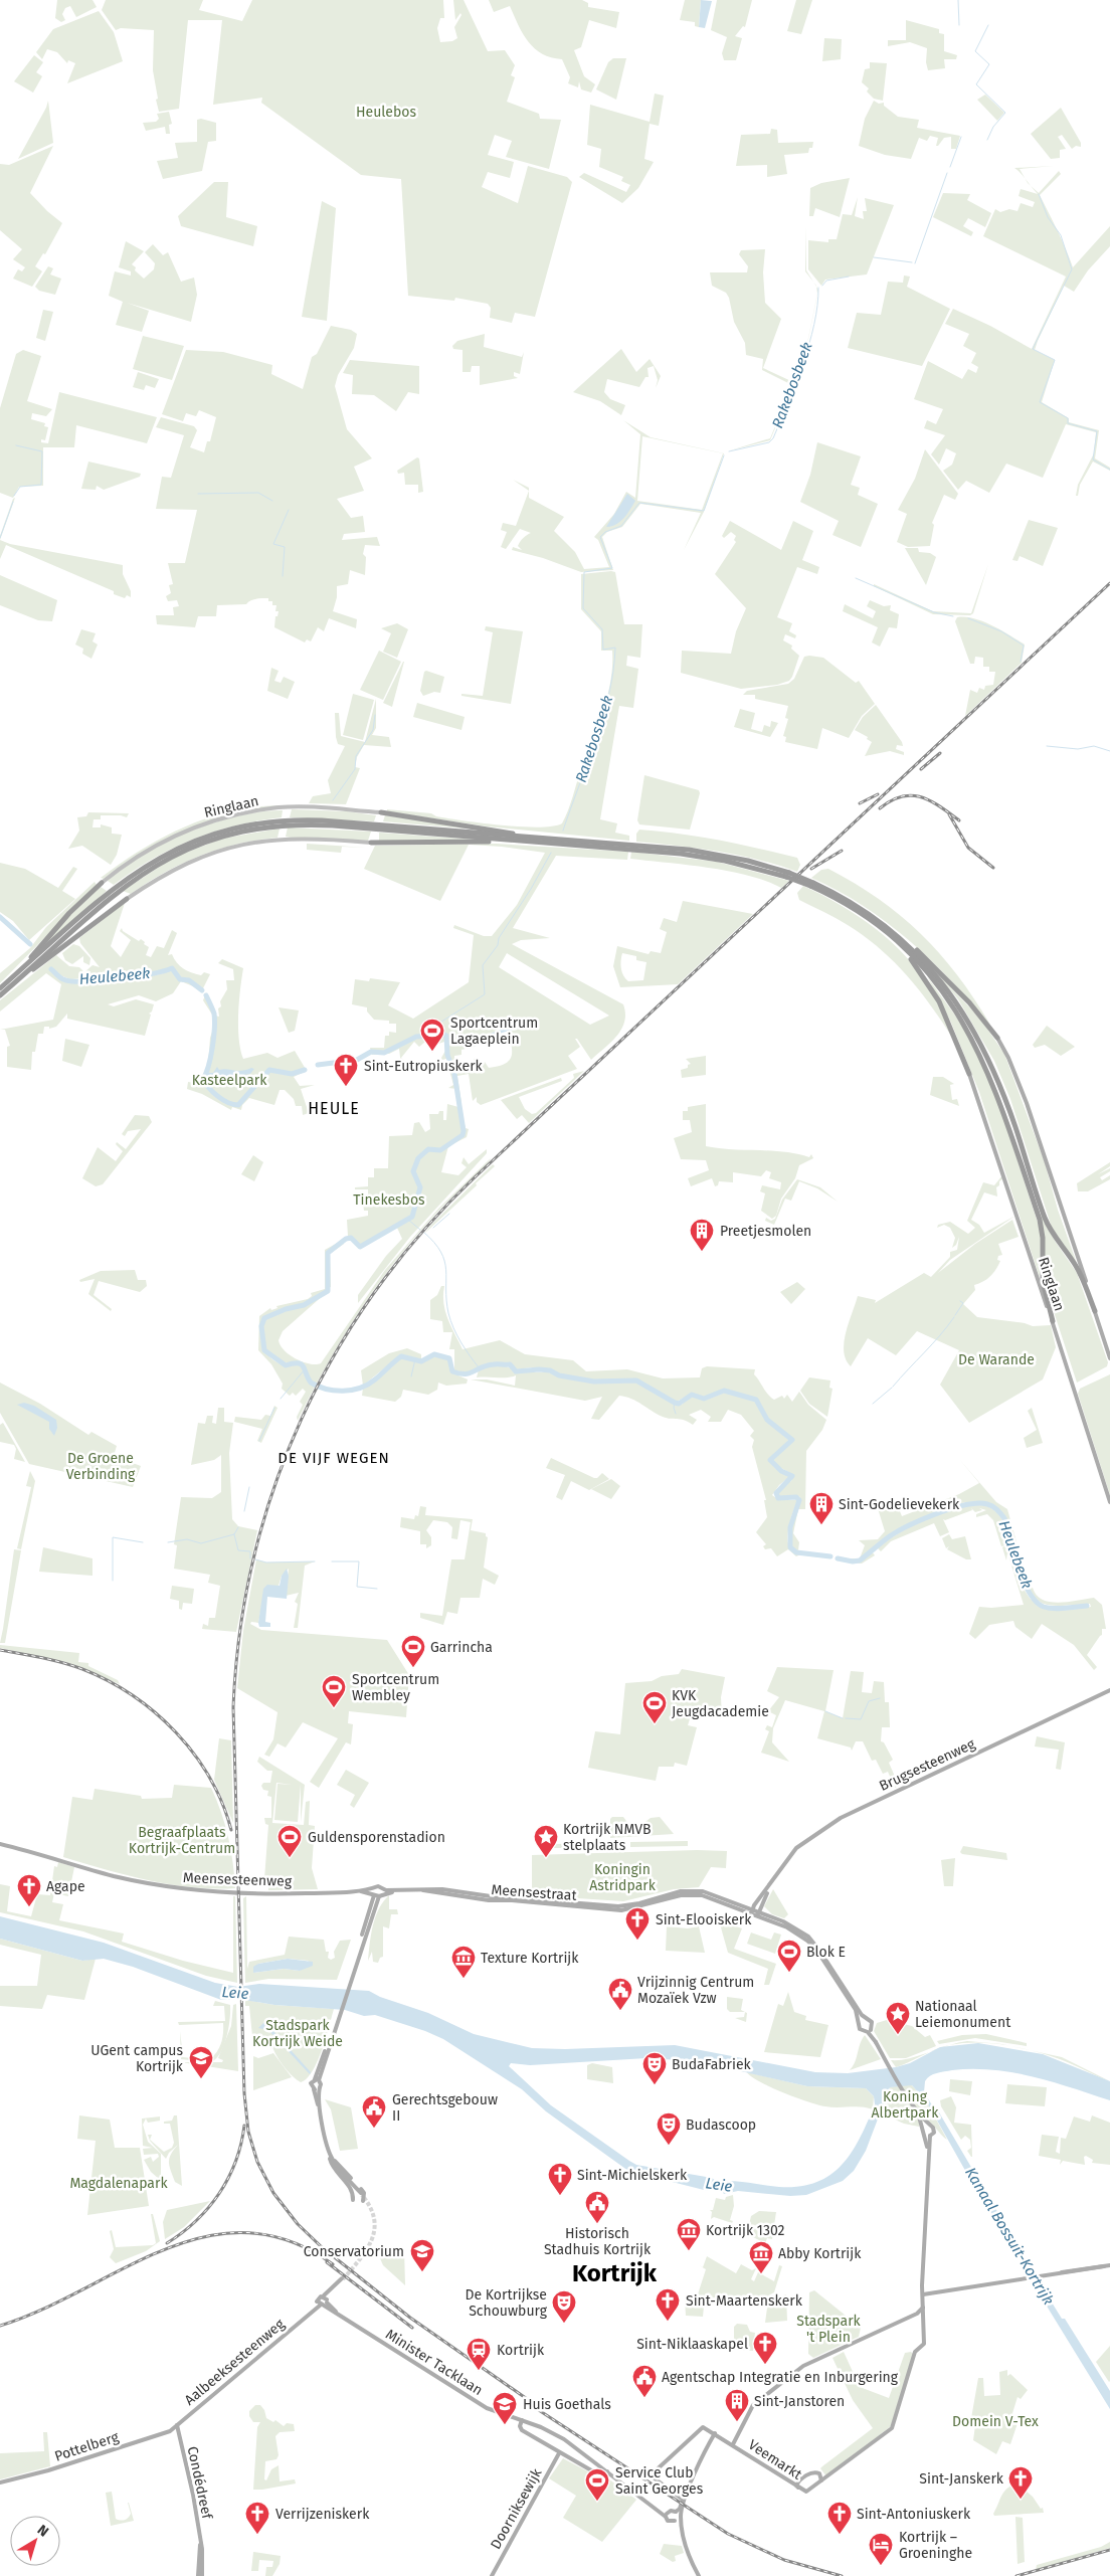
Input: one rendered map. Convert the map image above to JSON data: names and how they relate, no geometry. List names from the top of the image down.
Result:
{
  "streets": {
    "main road": [
      "Ringlaan",
      "Brugsesteenweg",
      "Meensesteenweg",
      "Meensestraat",
      "Aalbeeksesteenweg",
      "Minister Tacklaan",
      "Pottelberg",
      "Veemarkt",
      "Condédreef",
      "Doorniksewijk"
    ]
  },
  "crossings": [
    ["Meensesteenweg", "Meensestraat"],
    ["Aalbeeksesteenweg", "Minister Tacklaan"],
    ["Aalbeeksesteenweg", "Pottelberg"],
    ["Aalbeeksesteenweg", "Condédreef"],
    ["Pottelberg", "Condédreef"]
  ],
  "districts": ["HEULE", "DE VIJF WEGEN", "Kortrijk"],
  "water": [
    "Rakebosbeek",
    "Heulebeek",
    "Leie",
    "Kanaal Bossuit-Kortrijk"
  ],
  "parks": [
    "Heulebos",
    "Kasteelpark",
    "Tinekesbos",
    "De Warande",
    "De Groene Verbinding",
    "Begraafplaats Kortrijk-Centrum",
    "Koningin Astridpark",
    "Stadspark Kortrijk Weide",
    "Koning Albertpark",
    "Magdalenapark",
    "Stadspark 't Plein",
    "Domein V-Tex"
  ],
  "places": {
    "sports": [
      "Sportcentrum Lagaeplein",
      "Garrincha",
      "Sportcentrum Wembley",
      "KVK Jeugdacademie",
      "Guldensporenstadion",
      "Blok E",
      "Service Club Saint Georges"
    ],
    "church": [
      "Sint-Eutropiuskerk",
      "Agape",
      "Sint-Elooiskerk",
      "Sint-Michielskerk",
      "Sint-Maartenskerk",
      "Sint-Niklaaskapel",
      "Sint-Janskerk",
      "Verrijzeniskerk",
      "Sint-Antoniuskerk"
    ],
    "building": ["Preetjesmolen", "Sint-Godelievekerk", "Sint-Janstoren"],
    "place": ["Kortrijk NMVB stelplaats", "Nationaal Leiemonument"],
    "museum": ["Texture Kortrijk", "Kortrijk 1302", "Abby Kortrijk"],
    "public building": [
      "Vrijzinnig Centrum Mozaïek Vzw",
      "Gerechtsgebouw II",
      "Historisch Stadhuis Kortrijk",
      "Agentschap Integratie en Inburgering"
    ],
    "school or university": ["UGent campus Kortrijk", "Conservatorium", "Huis Goethals"],
    "theatre": ["BudaFabriek", "Budascoop", "De Kortrijkse Schouwburg"],
    "station": ["Kortrijk"],
    "hotel": ["Kortrijk – Groeninghe"]
  },
  "north": "top right"
}
